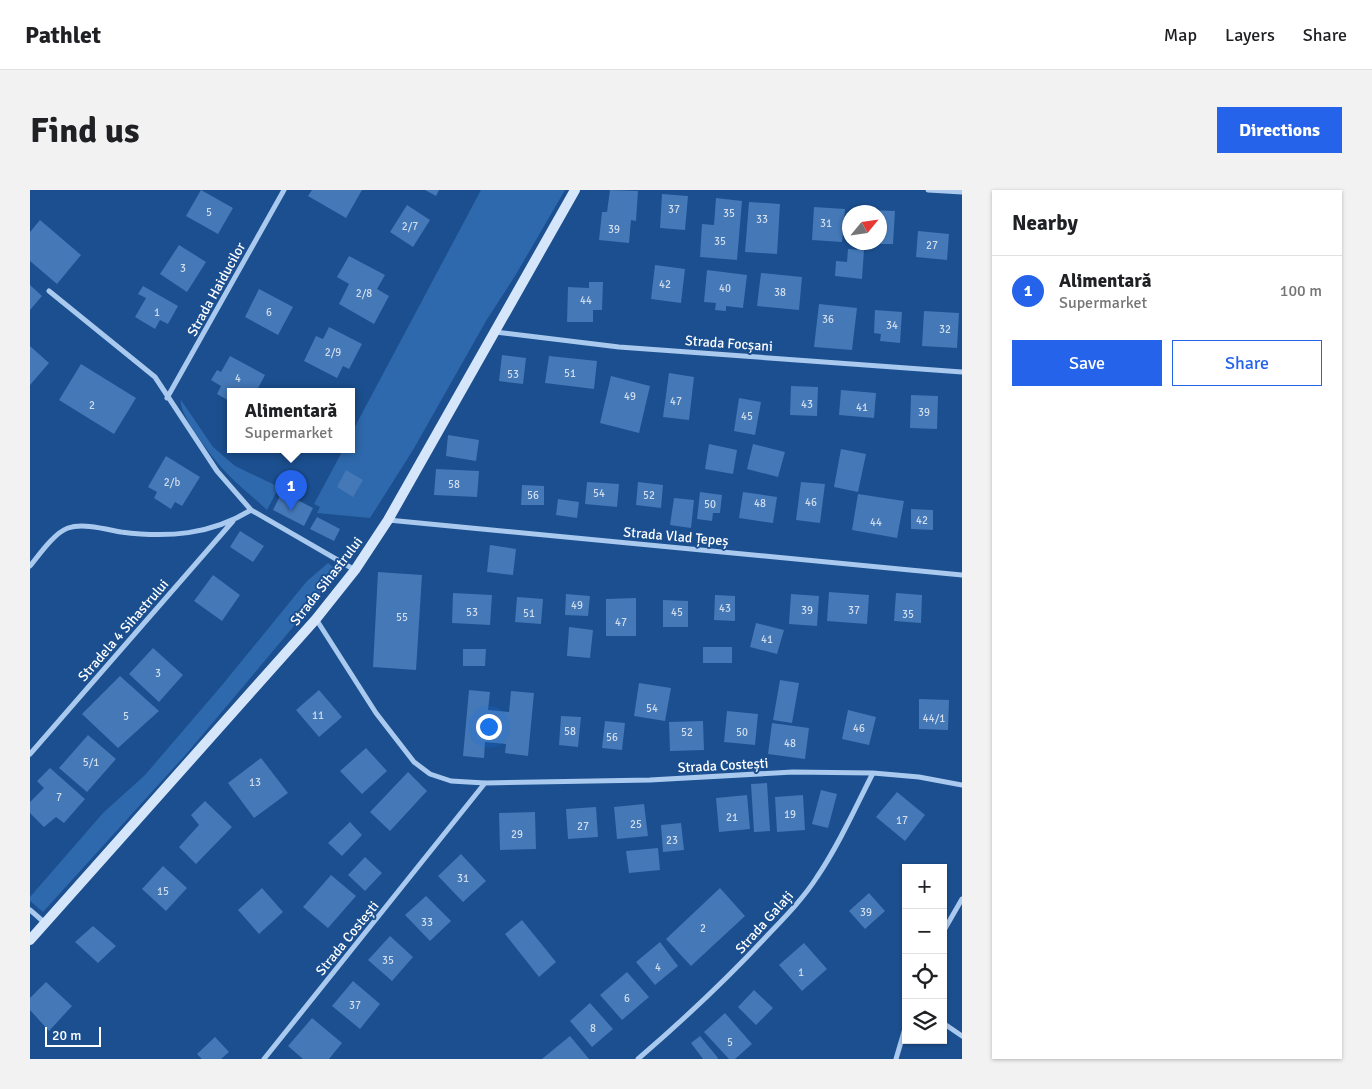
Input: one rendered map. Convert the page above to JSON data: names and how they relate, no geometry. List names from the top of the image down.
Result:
{
  "streets": {
    "street": [
      "Strada Haiducilor",
      "Strada Focșani",
      "Strada Vlad Țepeș",
      "Strada Sihastrului",
      "Stradela 4 Sihastrului",
      "Strada Costești",
      "Strada Galați"
    ]
  },
  "crossings": [
    ["Strada Focșani", "Strada Sihastrului"],
    ["Strada Vlad Țepeș", "Strada Sihastrului"],
    ["Strada Sihastrului", "Strada Costești"],
    ["Strada Costești", "Strada Galați"]
  ],
  "house_numbers": [
    "37",
    "5",
    "35",
    "33",
    "31",
    "2/7",
    "39",
    "35",
    "27",
    "3",
    "42",
    "40",
    "38",
    "2/8",
    "44",
    "1",
    "6",
    "36",
    "34",
    "32",
    "2/9",
    "51",
    "53",
    "4",
    "49",
    "47",
    "43",
    "2",
    "41",
    "39",
    "45",
    "2/b",
    "58",
    "54",
    "56",
    "52",
    "46",
    "48",
    "50",
    "42",
    "44",
    "49",
    "43",
    "39",
    "37",
    "53",
    "45",
    "51",
    "35",
    "55",
    "47",
    "41",
    "3",
    "54",
    "11",
    "5",
    "44/1",
    "46",
    "58",
    "52",
    "50",
    "56",
    "48",
    "5/1",
    "13",
    "7",
    "19",
    "21",
    "17",
    "25",
    "27",
    "29",
    "23",
    "31",
    "15",
    "39",
    "33",
    "2",
    "35",
    "4",
    "1",
    "6",
    "37",
    "8",
    "5"
  ],
  "scale_bar": "20 m",
  "north": "top right",
  "page": {
    "header": "Pathlet",
    "nav": ["Map", "Layers", "Share"],
    "buttons": [
      "Directions",
      ["Save", "Share"]
    ],
    "title": "Find us",
    "heading": "Nearby",
    "list": [
      {
        "mark": "1",
        "name": "Alimentară",
        "note": "Supermarket",
        "value": "100 m"
      }
    ],
    "popup": ["Alimentară", "Supermarket"],
    "pins": "1",
    "map_buttons": ["+", "−"],
    "scale": "20 m"
  }
}
